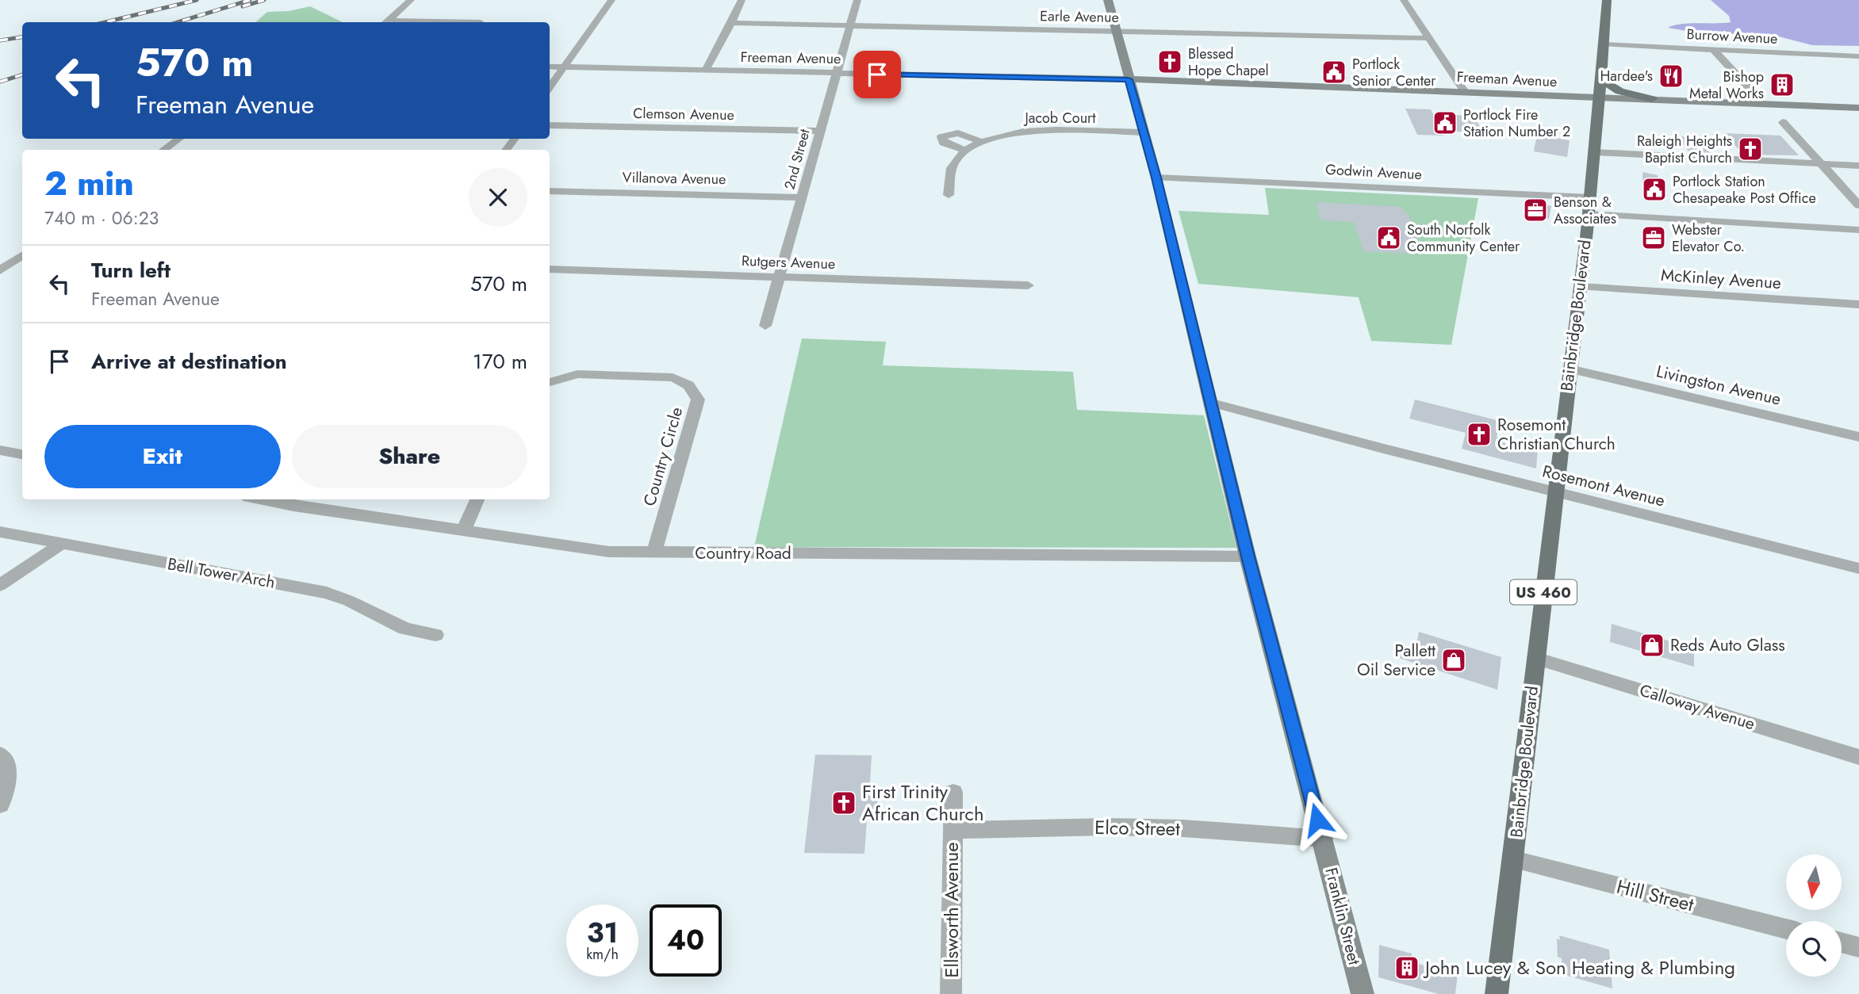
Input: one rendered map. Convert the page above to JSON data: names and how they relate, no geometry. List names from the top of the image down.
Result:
{
  "streets": {
    "main road": ["Bainbridge Boulevard", "US 460"],
    "street": [
      "Earle Avenue",
      "Burrow Avenue",
      "Freeman Avenue",
      "Clemson Avenue",
      "Jacob Court",
      "2nd Street",
      "Godwin Avenue",
      "Villanova Avenue",
      "Rutgers Avenue",
      "McKinley Avenue",
      "Livingston Avenue",
      "Country Circle",
      "Rosemont Avenue",
      "Country Road",
      "Bell Tower Arch",
      "Calloway Avenue",
      "Elco Street",
      "Hill Street",
      "Ellsworth Avenue",
      "Franklin Street"
    ]
  },
  "crossings": [
    ["Earle Avenue", "2nd Street"],
    ["Earle Avenue", "Franklin Street"],
    ["Burrow Avenue", "Bainbridge Boulevard"],
    ["Freeman Avenue", "2nd Street"],
    ["Freeman Avenue", "Bainbridge Boulevard"],
    ["Freeman Avenue", "Franklin Street"],
    ["Clemson Avenue", "2nd Street"],
    ["Jacob Court", "Franklin Street"],
    ["2nd Street", "Villanova Avenue"],
    ["2nd Street", "Rutgers Avenue"],
    ["Godwin Avenue", "Bainbridge Boulevard"],
    ["Godwin Avenue", "Franklin Street"],
    ["McKinley Avenue", "Bainbridge Boulevard"],
    ["Bainbridge Boulevard", "Livingston Avenue"],
    ["Bainbridge Boulevard", "Rosemont Avenue"],
    ["Bainbridge Boulevard", "Calloway Avenue"],
    ["Bainbridge Boulevard", "Hill Street"],
    ["Country Circle", "Country Road"],
    ["Rosemont Avenue", "Franklin Street"],
    ["Country Road", "Franklin Street"],
    ["Elco Street", "Ellsworth Avenue"],
    ["Elco Street", "Franklin Street"]
  ],
  "places": {
    "church": [
      "Blessed Hope Chapel",
      "Raleigh Heights Baptist Church",
      "Rosemont Christian Church",
      "First Trinity African Church"
    ],
    "public building": [
      "Portlock Senior Center",
      "Portlock Fire Station Number 2",
      "Portlock Station Chesapeake Post Office",
      "South Norfolk Community Center"
    ],
    "restaurant": ["Hardee's"],
    "building": ["Bishop Metal Works", "John Lucey & Son Heating & Plumbing"],
    "office": ["Benson & Associates", "Webster Elevator Co."],
    "shop": ["Reds Auto Glass", "Pallett Oil Service"]
  },
  "north": "bottom",
  "page": {
    "turn": ["570 m", "Freeman Avenue"],
    "heading": ["2 min", "740 m · 06:23"],
    "list": [
      {
        "name": "Turn left",
        "note": "Freeman Avenue",
        "value": "570 m"
      },
      {
        "name": "Arrive at destination",
        "value": "170 m"
      }
    ],
    "buttons": ["Exit", "Share"],
    "speed": "31 km/h",
    "limit": "40"
  }
}
